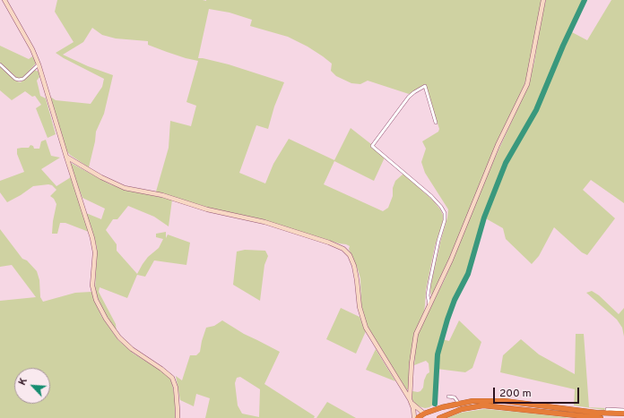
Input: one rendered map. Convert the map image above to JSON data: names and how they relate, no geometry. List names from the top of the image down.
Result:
{
  "scale_bar": "200 m",
  "north": "top left"
}
